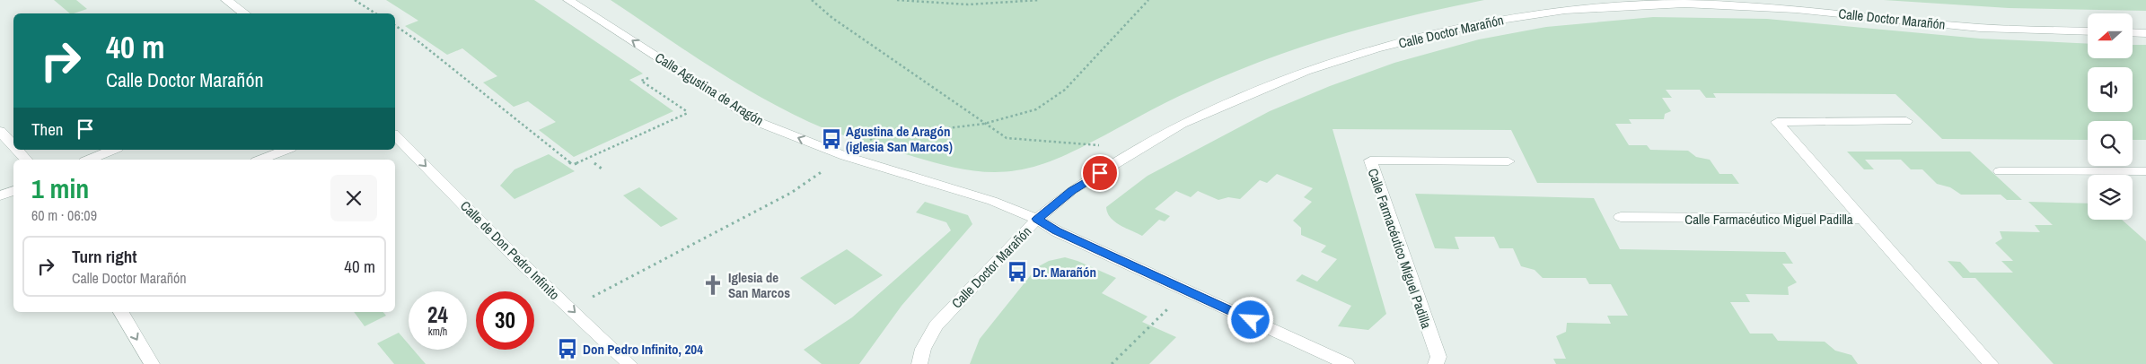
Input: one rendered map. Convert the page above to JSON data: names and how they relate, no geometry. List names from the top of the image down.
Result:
{
  "streets": {
    "street": [
      "Calle Doctor Marañón",
      "Calle Agustina de Aragón",
      "Calle Farmacéutico Miguel Padilla",
      "Calle de Don Pedro Infinito"
    ]
  },
  "crossings": [
    ["Calle Doctor Marañón", "Calle Agustina de Aragón"]
  ],
  "one_way": ["Calle Agustina de Aragón", "Calle de Don Pedro Infinito"],
  "places": {
    "bus stop": ["Agustina de Aragón (iglesia San Marcos)", "Dr. Marañón", "Don Pedro Infinito, 204"],
    "church": ["Iglesia de San Marcos"]
  },
  "north": "left",
  "page": {
    "turn": ["40 m", "Calle Doctor Marañón"],
    "then": "Then",
    "heading": ["1 min", "60 m · 06:09"],
    "list": [
      {
        "name": "Turn right",
        "note": "Calle Doctor Marañón",
        "value": "40 m"
      }
    ],
    "speed": "24 km/h",
    "limit": "30"
  }
}
